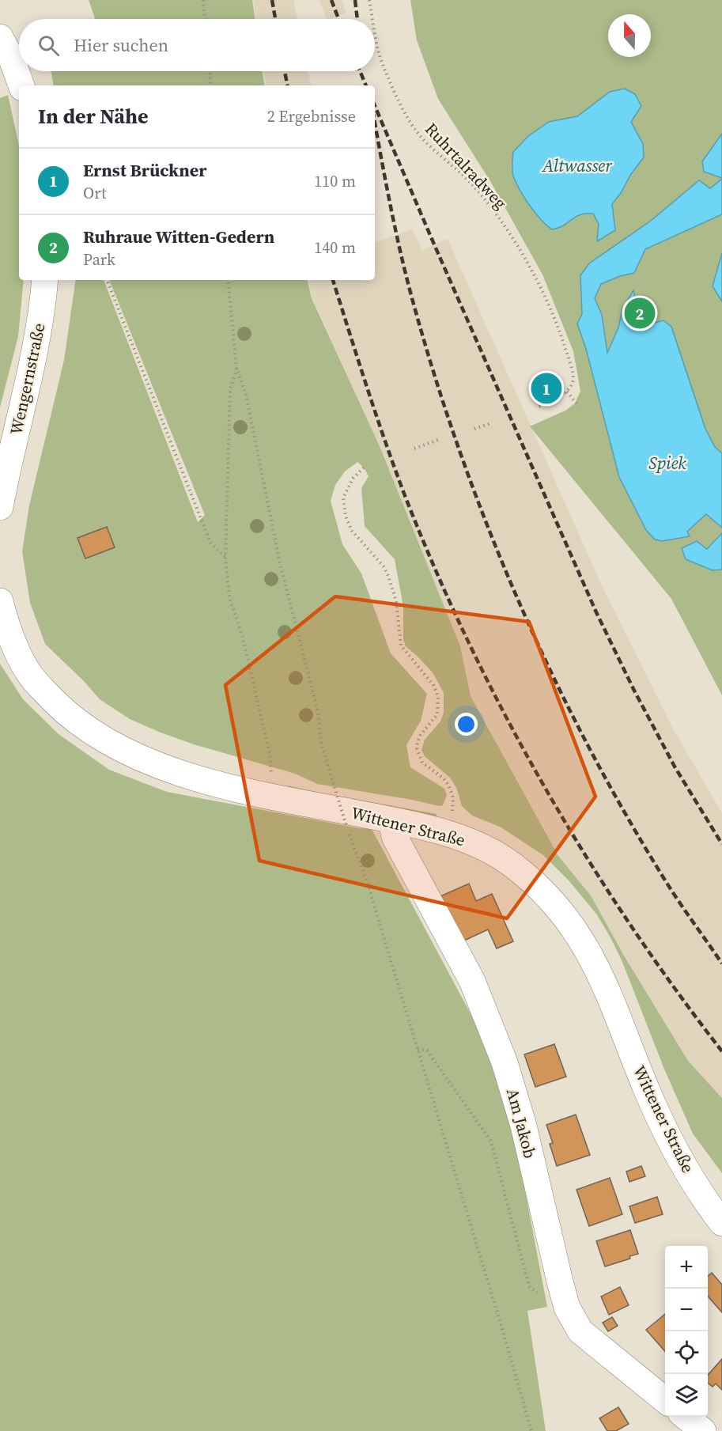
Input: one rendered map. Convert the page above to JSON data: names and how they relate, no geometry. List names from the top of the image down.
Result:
{
  "streets": {
    "main road": ["Wengernstraße", "Wittener Straße", "Am Jakob"],
    "path": ["Ruhrtalradweg"]
  },
  "crossings": [
    ["Wittener Straße", "Am Jakob"]
  ],
  "water": ["Altwasser", "Spiek"],
  "north": "top",
  "page": {
    "search": "Hier suchen",
    "heading": ["In der Nähe", "2 Ergebnisse"],
    "list": [
      {
        "mark": "1",
        "name": "Ernst Brückner",
        "note": "Ort",
        "value": "110 m"
      },
      {
        "mark": "2",
        "name": "Ruhraue Witten-Gedern",
        "note": "Park",
        "value": "140 m"
      }
    ],
    "pins": ["2", "1"],
    "map_buttons": ["+", "−"]
  }
}
